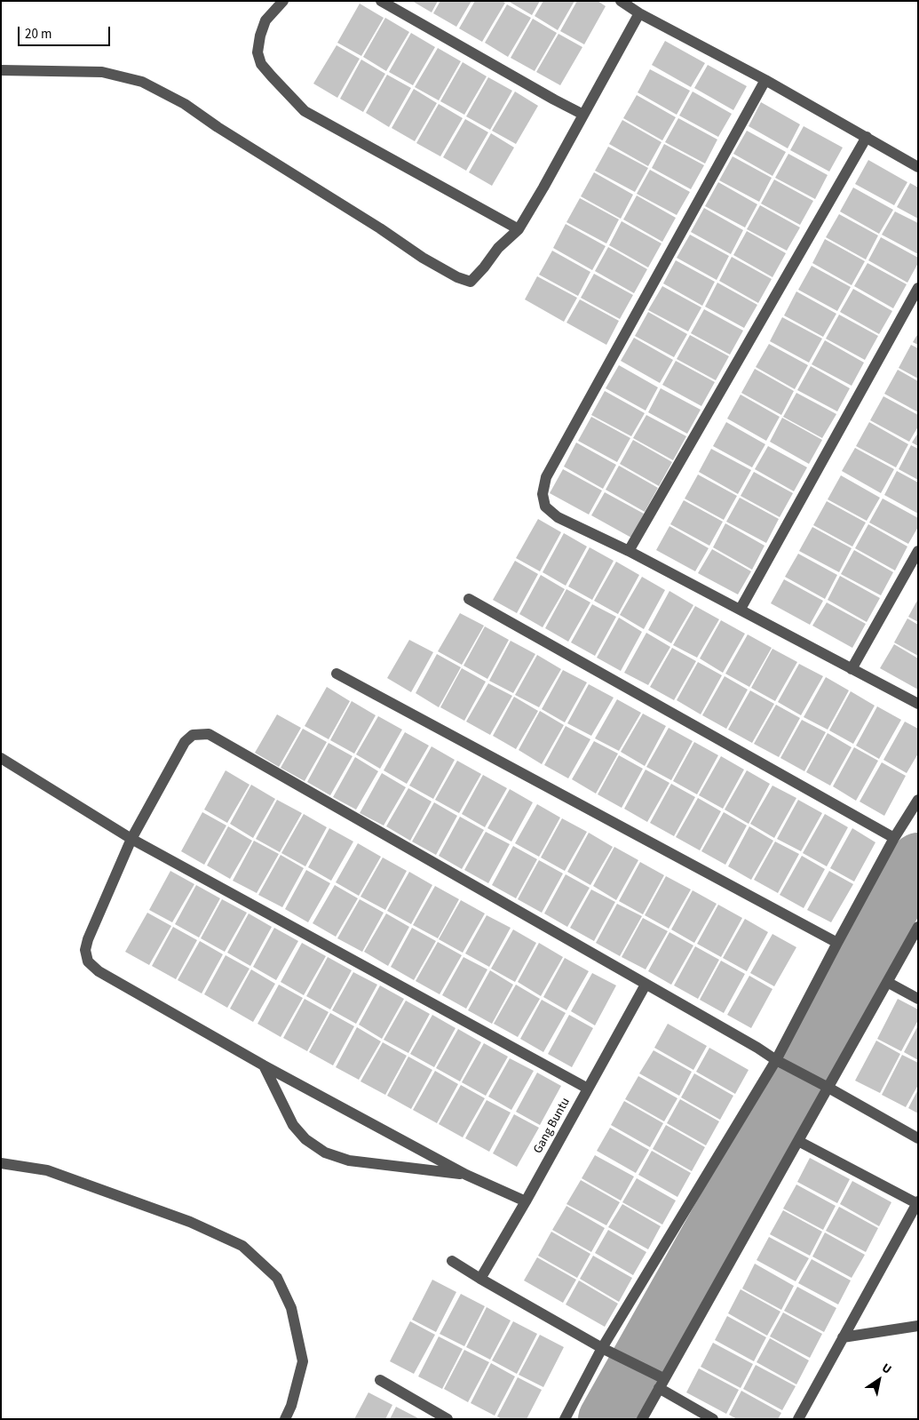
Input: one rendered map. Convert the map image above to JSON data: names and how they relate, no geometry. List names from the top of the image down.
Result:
{
  "streets": {
    "street": ["Gang Buntu"]
  },
  "scale_bar": "20 m",
  "north": "top right"
}
